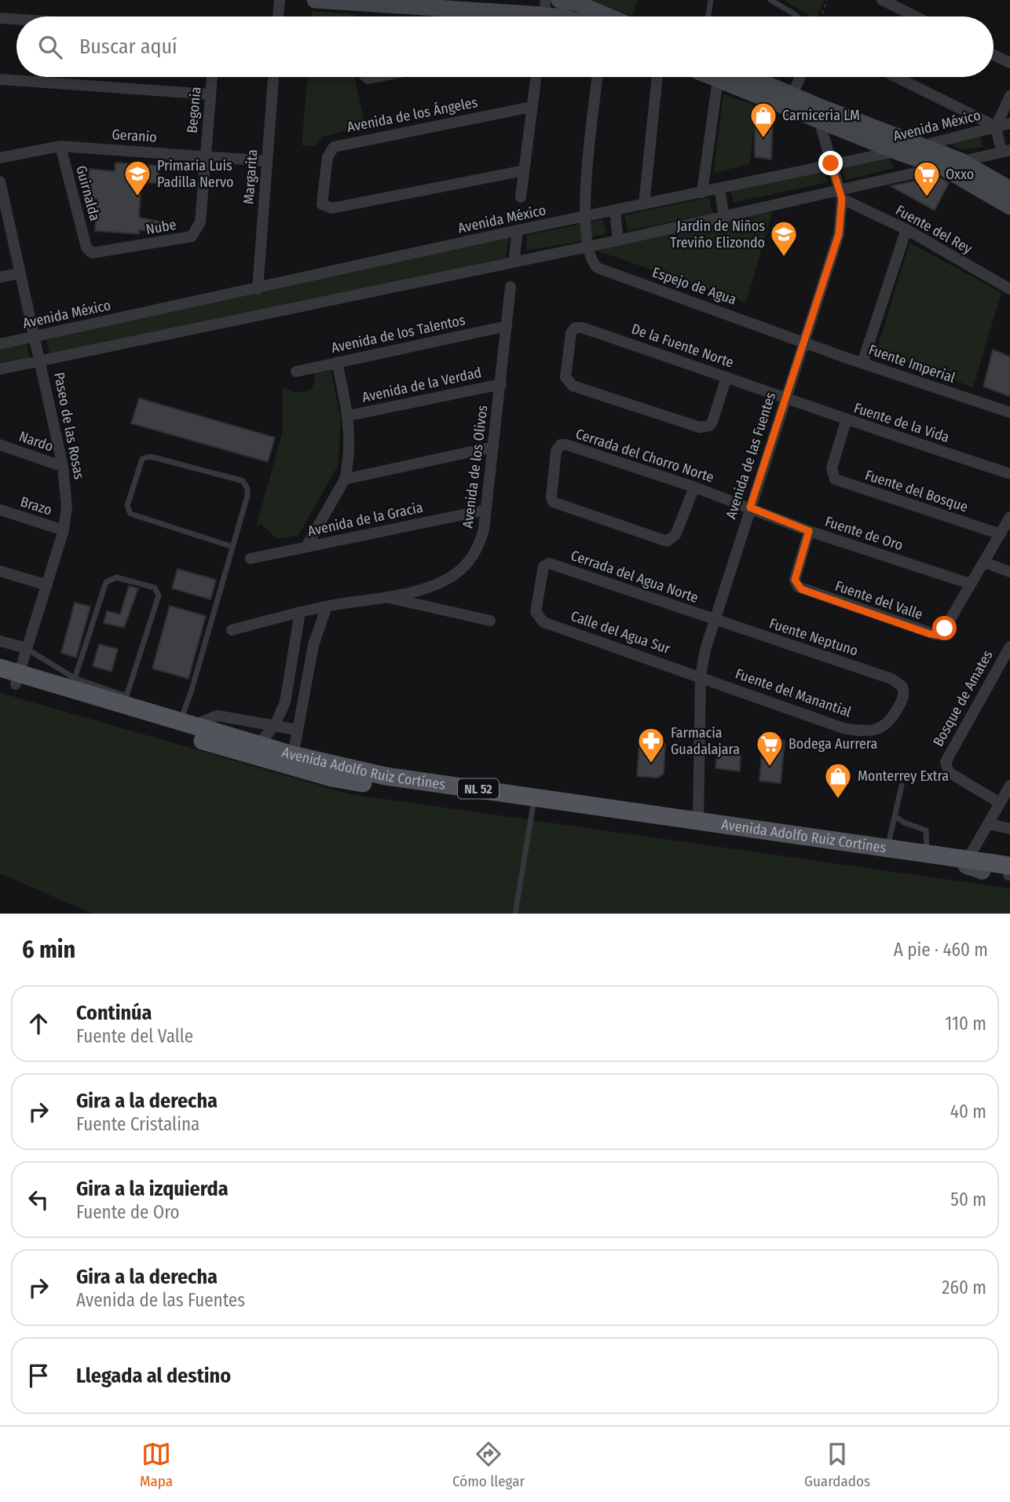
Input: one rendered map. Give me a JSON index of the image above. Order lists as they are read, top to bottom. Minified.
{"streets":{"main road":["Avenida Adolfo Ruiz Cortínes","NL 52"],"street":["Begonia","Avenida de los Ángeles","Avenida México","Geranio","Margarita","Guirnalda","Nube","Fuente del Rey","Espejo de Agua","Avenida de los Talentos","De la Fuente Norte","Fuente Imperial","Avenida de la Verdad","Fuente de la Vida","Paseo de las Rosas","Nardo","Cerrada del Chorro Norte","Avenida de las Fuentes","Avenida de los Olivos","Fuente del Bosque","Brazo","Avenida de la Gracia","Fuente de Oro","Cerrada del Agua Norte","Fuente del Valle","Calle del Agua Sur","Fuente Neptuno","Fuente del Manantial","Bosque de Amates"]},"crossings":[["Begonia","Geranio"],["Begonia","Nube"],["Avenida México","Margarita"],["Avenida México","Paseo de las Rosas"],["Avenida México","Avenida de las Fuentes"],["Geranio","Margarita"],["Geranio","Guirnalda"],["Geranio","Nube"],["Guirnalda","Nube"],["Fuente del Rey","Avenida de las Fuentes"],["Espejo de Agua","Fuente Imperial"],["Espejo de Agua","Avenida de las Fuentes"],["Avenida de los Talentos","Avenida de los Olivos"],["De la Fuente Norte","Fuente de la Vida"],["De la Fuente Norte","Avenida de las Fuentes"],["Fuente Imperial","Avenida de las Fuentes"],["Avenida de la Verdad","Avenida de los Olivos"],["Fuente de la Vida","Avenida de las Fuentes"],["Fuente de la Vida","Fuente del Bosque"],["Paseo de las Rosas","Nardo"],["Paseo de las Rosas","Brazo"],["Paseo de las Rosas","Avenida Adolfo Ruiz Cortínes"],["Cerrada del Chorro Norte","Avenida de las Fuentes"],["Cerrada del Chorro Norte","Fuente de Oro"],["Avenida de las Fuentes","Fuente de Oro"],["Avenida de las Fuentes","Cerrada del Agua Norte"],["Avenida de las Fuentes","Calle del Agua Sur"],["Avenida de las Fuentes","Fuente Neptuno"],["Avenida de las Fuentes","Fuente del Manantial"],["Avenida de las Fuentes","Avenida Adolfo Ruiz Cortínes"],["Avenida de los Olivos","Avenida de la Gracia"],["Fuente de Oro","Fuente del Valle"],["Cerrada del Agua Norte","Calle del Agua Sur"],["Cerrada del Agua Norte","Fuente Neptuno"],["Calle del Agua Sur","Fuente del Manantial"],["Fuente Neptuno","Fuente del Manantial"],["Avenida Adolfo Ruiz Cortínes","NL 52"]],"places":{"shop":["Carniceria LM","Monterrey Extra"],"school or university":["Primaria Luis Padilla Nervo","Jardin de Niños Treviño Elizondo"],"supermarket":["Oxxo","Bodega Aurrera"],"pharmacy":["Farmacia Guadalajara"]},"page":{"search":"Buscar aquí","heading":["6 min","A pie · 460 m"],"list":[["Continúa","Fuente del Valle","110 m"],["Gira a la derecha","Fuente Cristalina","40 m"],["Gira a la izquierda","Fuente de Oro","50 m"],["Gira a la derecha","Avenida de las Fuentes","260 m"],"Llegada al destino"],"nav":["Mapa","Cómo llegar","Guardados"]}}
